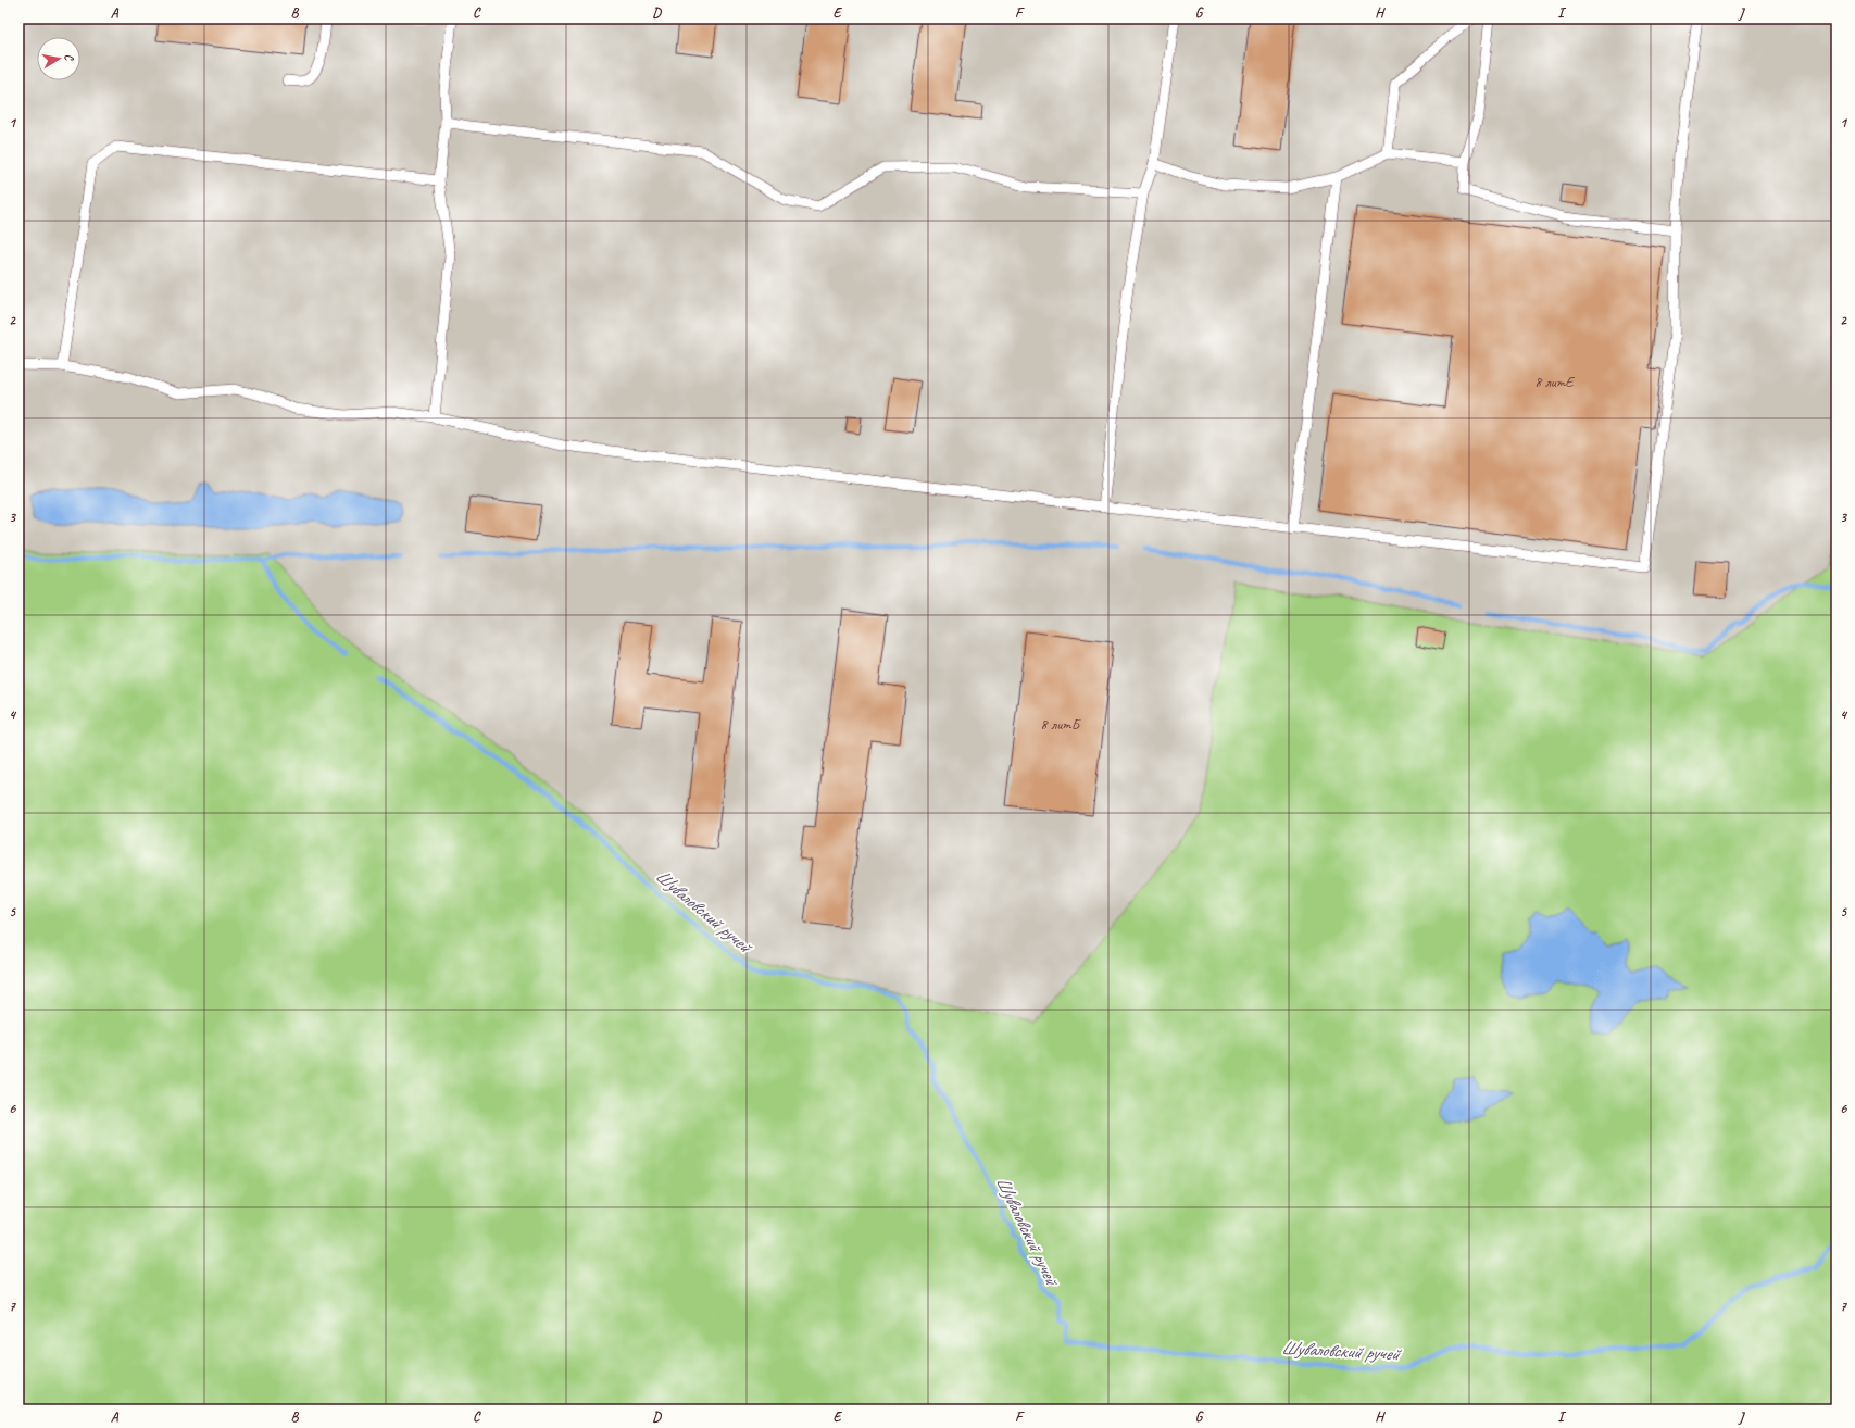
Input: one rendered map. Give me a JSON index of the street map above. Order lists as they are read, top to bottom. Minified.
{"water":["Шуваловский ручей"],"house_numbers":["8 литЕ","8 литБ"],"north":"right","grid":{"columns":["A","B","C","D","E","F","G","H","I","J"],"rows":["1","2","3","4","5","6","7"]}}
